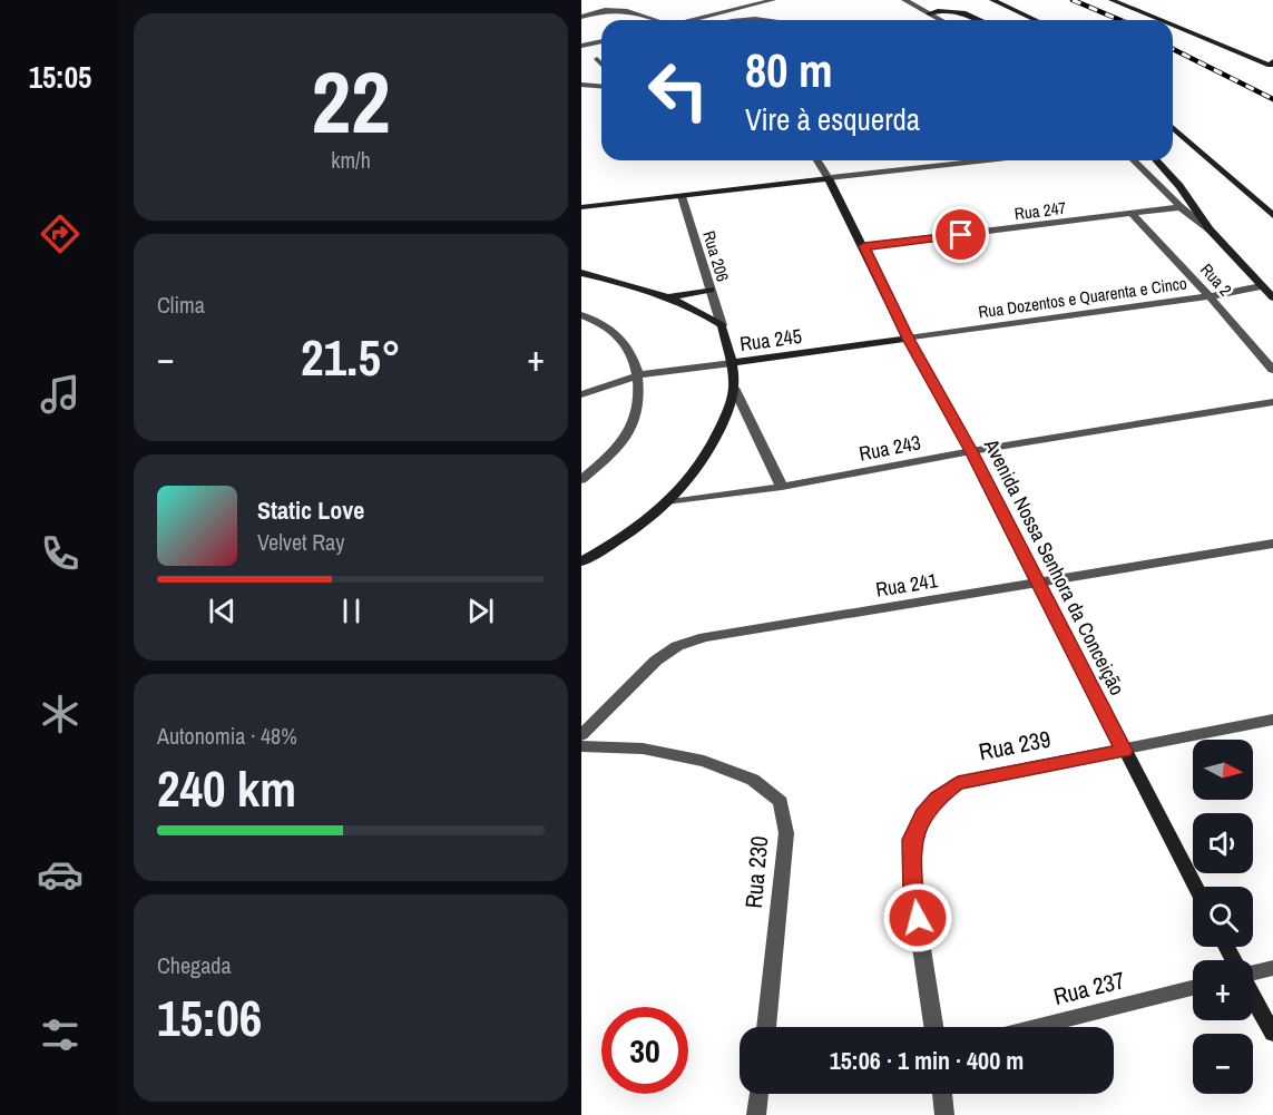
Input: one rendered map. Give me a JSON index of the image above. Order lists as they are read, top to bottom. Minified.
{"streets":{"street":["Rua 247","Rua 206","Rua 2","Rua Dozentos e Quarenta e Cinco","Rua 245","Rua 243","Avenida Nossa Senhora da Conceição","Rua 241","Rua 239","Rua 230","Rua 237"]},"crossings":[["Rua 247","Rua 2"],["Rua 247","Avenida Nossa Senhora da Conceição"],["Rua 2","Rua Dozentos e Quarenta e Cinco"],["Rua Dozentos e Quarenta e Cinco","Rua 245"],["Rua Dozentos e Quarenta e Cinco","Avenida Nossa Senhora da Conceição"],["Rua 245","Avenida Nossa Senhora da Conceição"],["Rua 243","Avenida Nossa Senhora da Conceição"],["Avenida Nossa Senhora da Conceição","Rua 241"],["Avenida Nossa Senhora da Conceição","Rua 239"]],"north":"right","page":{"tabs":"15:05","tile":[["22","km/h"],"Clima",["Autonomia · 48%","240 km"],["Chegada","15:06"]],"turn":["80 m","Vire à esquerda"],"heat":["−","21.5°","+"],"song":["Static Love","Velvet Ray"],"map_buttons":["+","−"],"limit":"30","trip":"15:06 · 1 min · 400 m"}}
